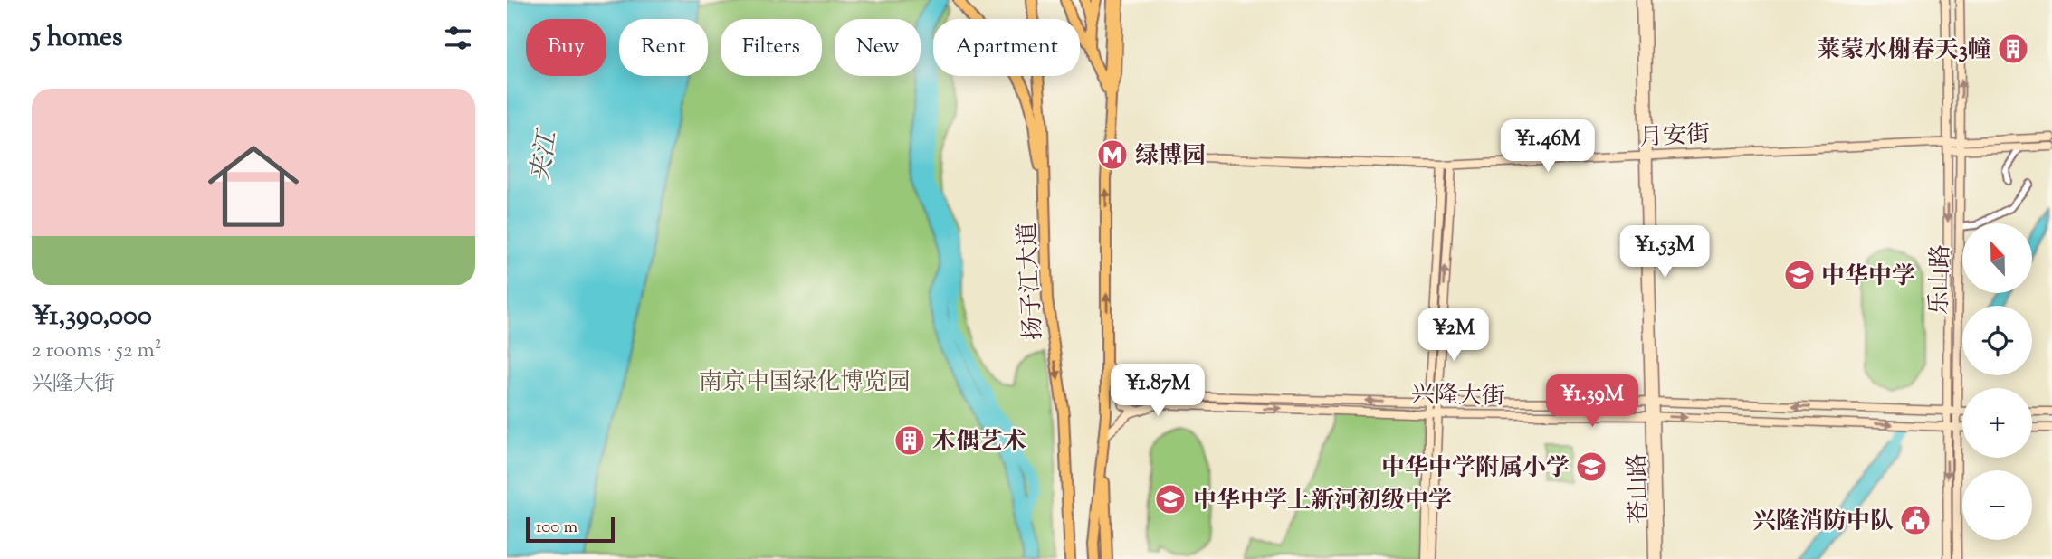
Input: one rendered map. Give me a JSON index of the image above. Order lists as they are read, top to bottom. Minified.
{"streets":{"highway":["扬子江大道"],"street":["月安街","乐山路","兴隆大街","苍山路"]},"crossings":[["月安街","乐山路"],["月安街","苍山路"],["乐山路","兴隆大街"],["兴隆大街","苍山路"]],"water":["夹江"],"parks":["南京中国绿化博览园"],"places":{"building":["莱蒙水榭春天3幢","木偶艺术"],"metro station":["绿博园"],"school or university":["中华中学","中华中学附属小学","中华中学上新河初级中学"],"public building":["兴隆消防中队"]},"scale_bar":"100 m","north":"top","page":{"heading":"5 homes","chip":["Buy","Rent","Filters","New","Apartment"],"list":[{"name":"¥1,390,000","note":"2 rooms · 52 m² · 兴隆大街"}],"price":["¥1.46M","¥1.53M","¥2M","¥1.87M","¥1.39M"],"map_buttons":["+","−"],"scale":"100 m"}}
